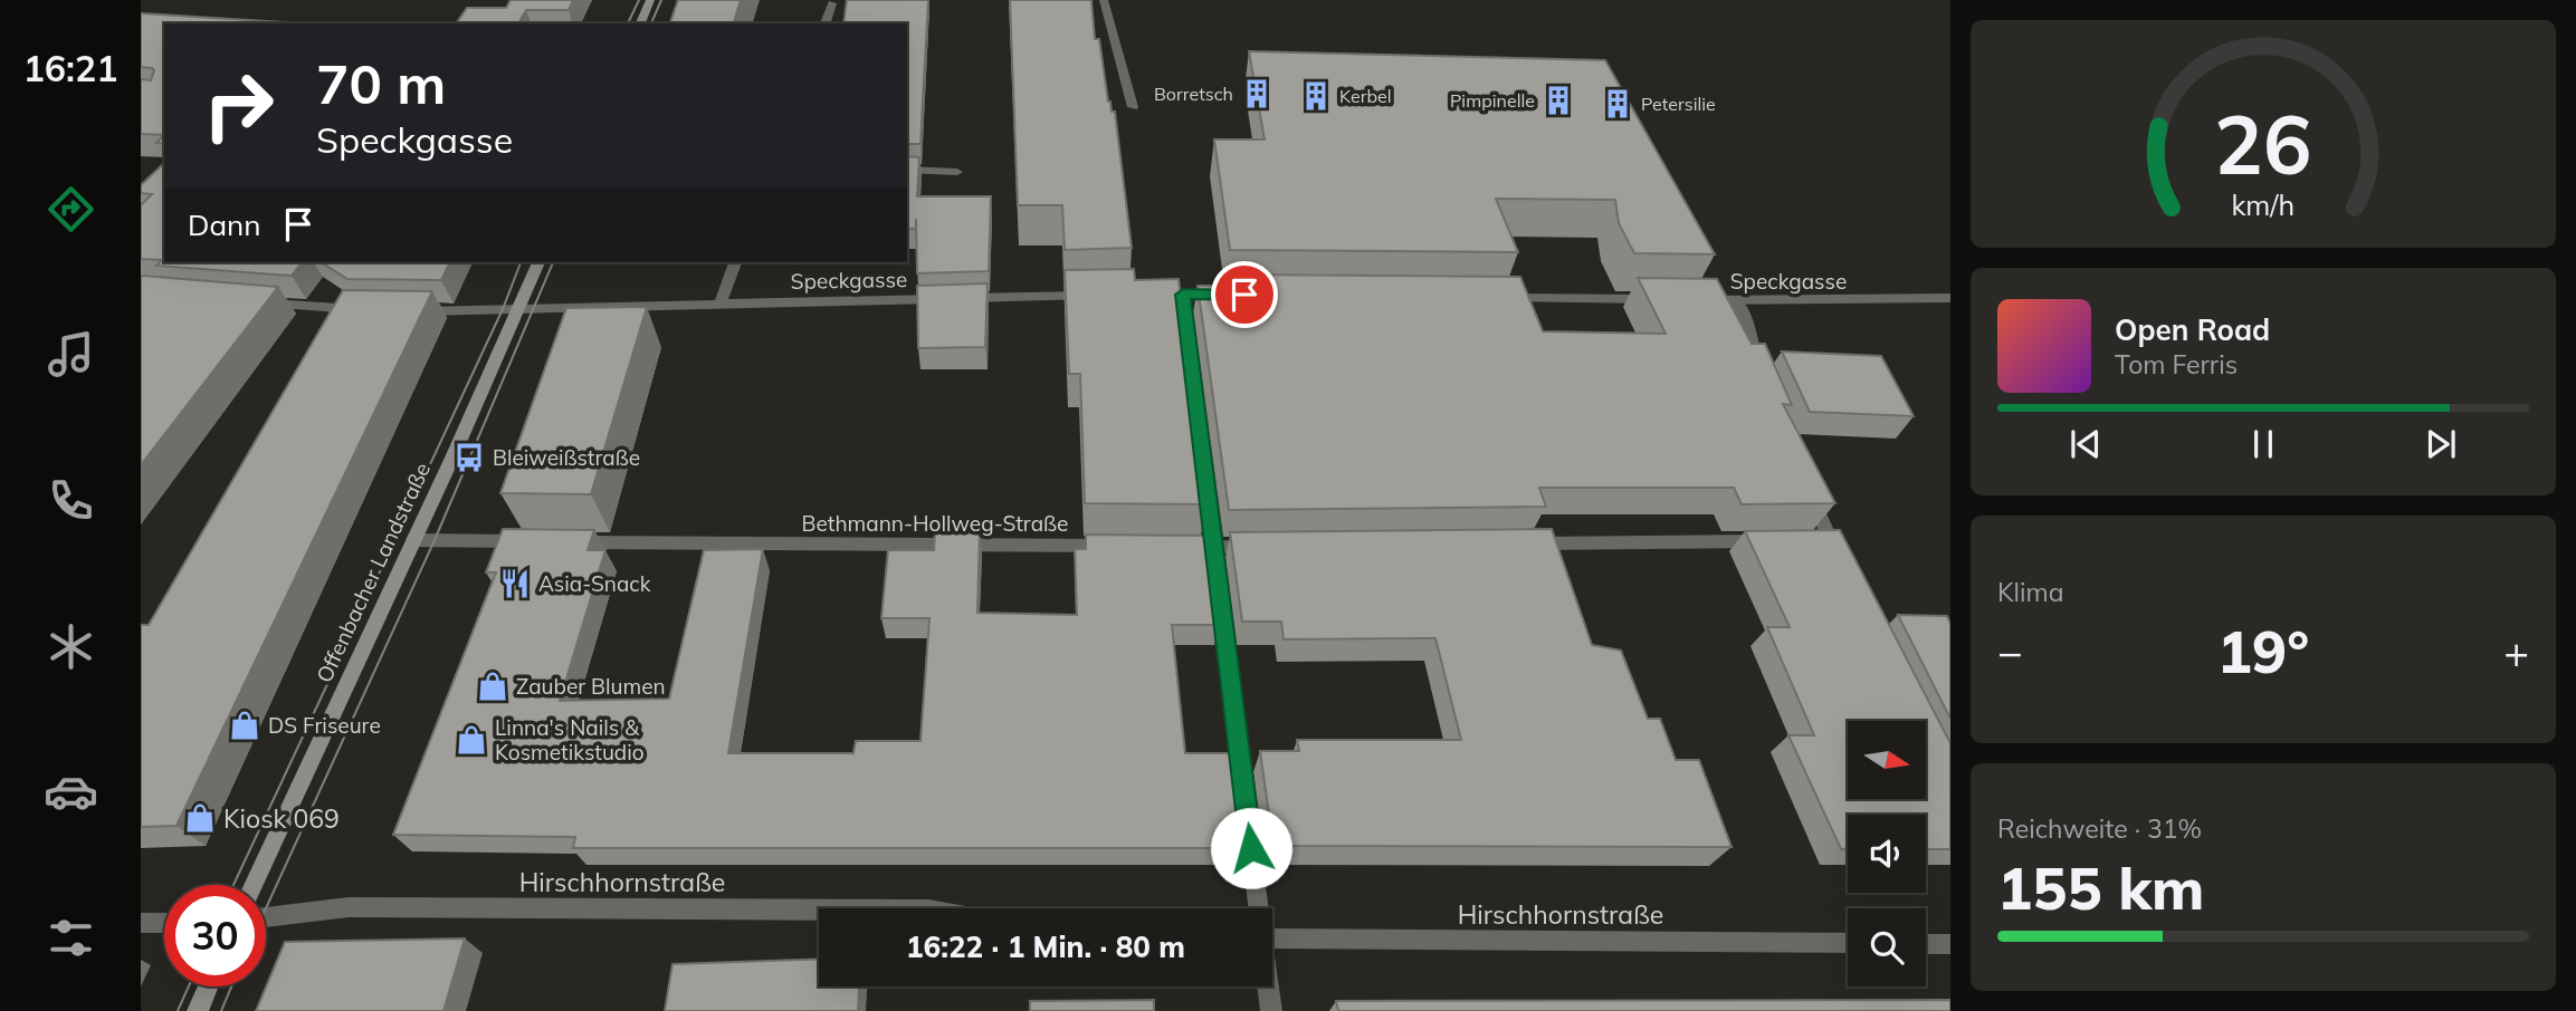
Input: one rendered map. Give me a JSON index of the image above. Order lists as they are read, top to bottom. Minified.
{"streets":{"main road":["Offenbacher Landstraße"],"street":["Speckgasse","Bethmann-Hollweg-Straße","Hirschhornstraße"]},"crossings":[["Speckgasse","Offenbacher Landstraße"]],"places":{"building":["Borretsch","Kerbel","Pimpinelle","Petersilie"],"bus stop":["Bleiweißstraße"],"restaurant":["Asia-Snack"],"shop":["Zauber Blumen","DS Friseure","Linna's Nails & Kosmetikstudio","Kiosk 069"]},"north":"right","page":{"tabs":"16:21","turn":["70 m","Speckgasse"],"then":"Dann","song":["Open Road","Tom Ferris"],"tile":["Klima",["Reichweite · 31%","155 km"]],"heat":["−","19°","+"],"limit":"30","trip":"16:22 · 1 Min. · 80 m","gauge":["26","km/h"]}}
